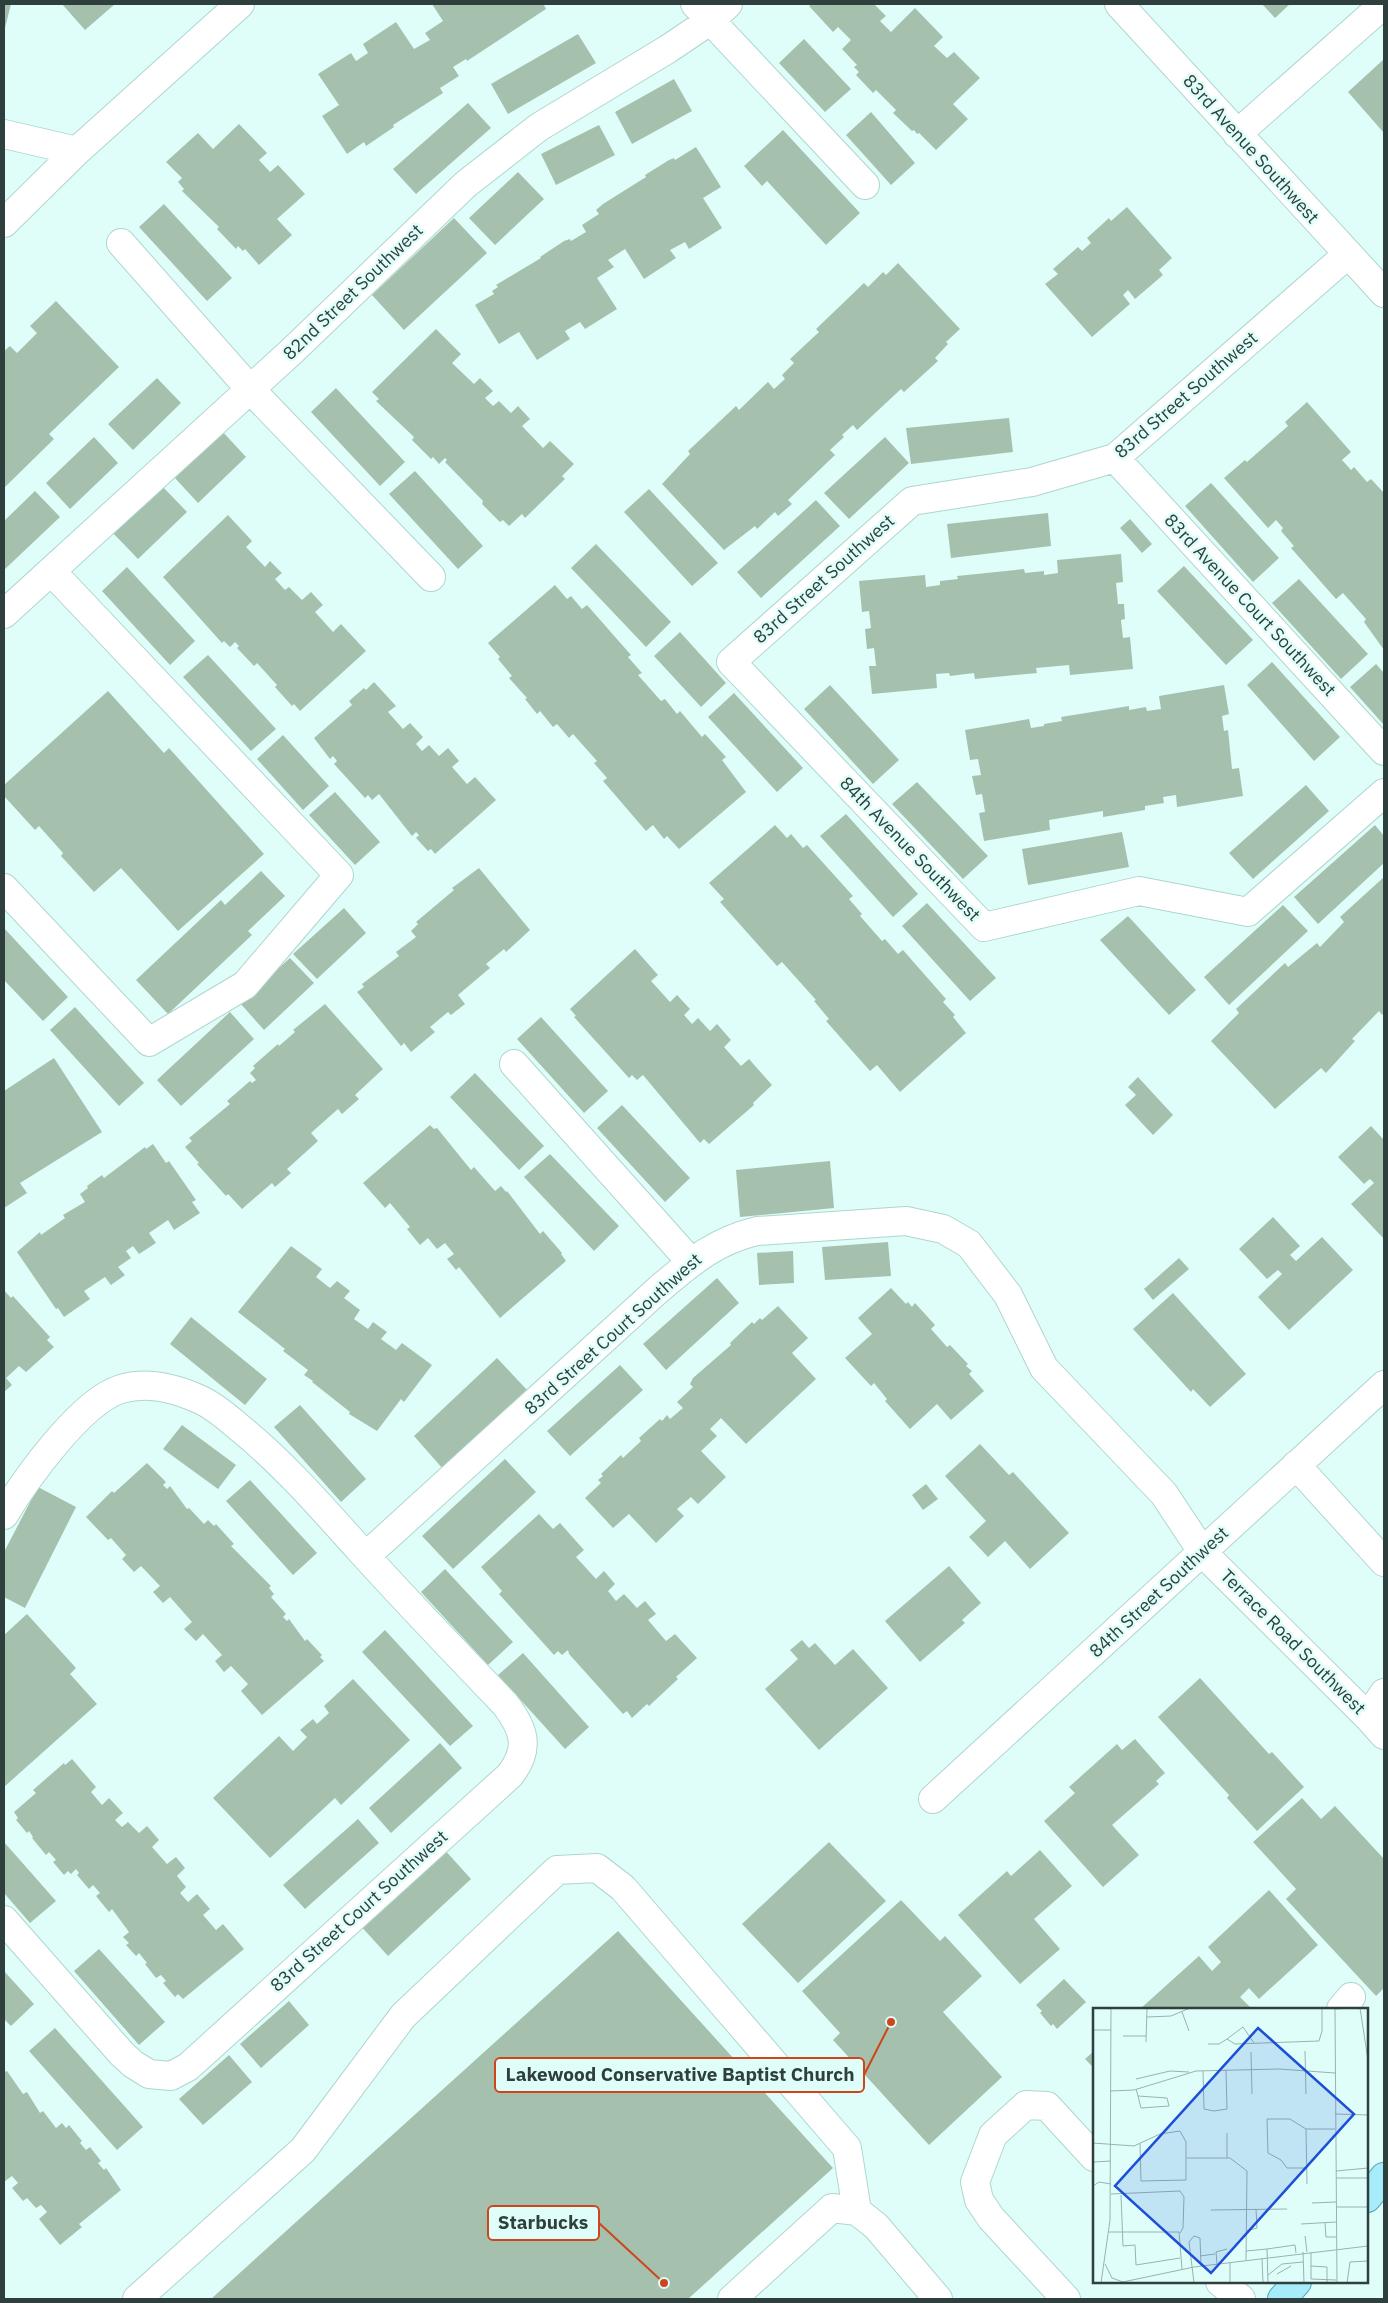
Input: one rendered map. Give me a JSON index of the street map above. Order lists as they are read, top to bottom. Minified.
{"streets":{"street":["83rd Avenue Southwest","82nd Street Southwest","83rd Street Southwest","83rd Avenue Court Southwest","84th Avenue Southwest","83rd Street Court Southwest","84th Street Southwest","Terrace Road Southwest"]},"crossings":[["83rd Avenue Southwest","83rd Street Southwest"],["83rd Street Southwest","83rd Avenue Court Southwest"],["83rd Street Southwest","84th Avenue Southwest"],["83rd Street Court Southwest","Terrace Road Southwest"],["84th Street Southwest","Terrace Road Southwest"]],"places":["Lakewood Conservative Baptist Church","Starbucks"]}
